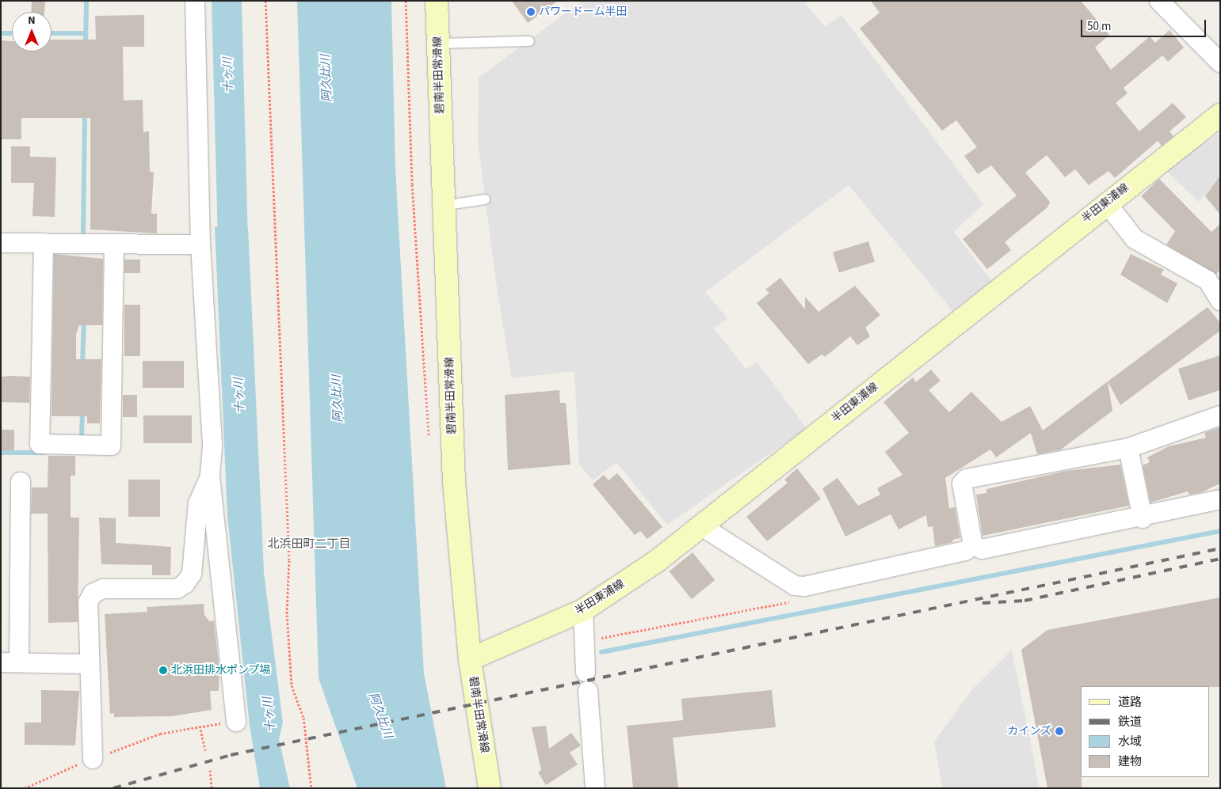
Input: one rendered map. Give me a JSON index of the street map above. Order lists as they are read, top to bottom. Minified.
{"streets":{"main road":["碧南半田常滑線","半田東浦線"]},"crossings":[["碧南半田常滑線","半田東浦線"]],"districts":["北浜田町二丁目"],"water":["十ヶ川","阿久比川"],"places":["パワードーム半田","北浜田排水ポンプ場","カインズ"],"legend":["道路","鉄道","水域","建物"],"scale_bar":"50 m","north":"top"}
